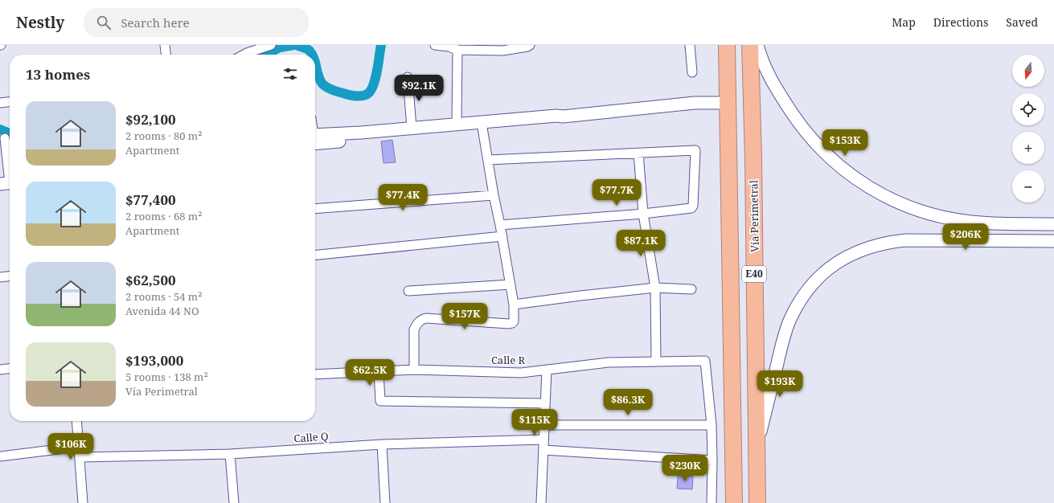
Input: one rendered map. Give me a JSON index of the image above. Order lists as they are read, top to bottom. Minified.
{"streets":{"highway":["Vía Perimetral","E40"],"street":["Calle R","Calle Q"]},"north":"bottom","page":{"header":"Nestly","search":"Search here","nav":["Map","Directions","Saved"],"map_buttons":["+","−"],"heading":"13 homes","price":["$92.1K","$153K","$77.7K","$77.4K","$206K","$87.1K","$157K","$62.5K","$193K","$86.3K","$115K","$106K","$230K"],"list":[{"name":"$92,100","note":"2 rooms · 80 m² · Apartment"},{"name":"$77,400","note":"2 rooms · 68 m² · Apartment"},{"name":"$62,500","note":"2 rooms · 54 m² · Avenida 44 NO"},{"name":"$193,000","note":"5 rooms · 138 m² · Vía Perimetral"}]}}
